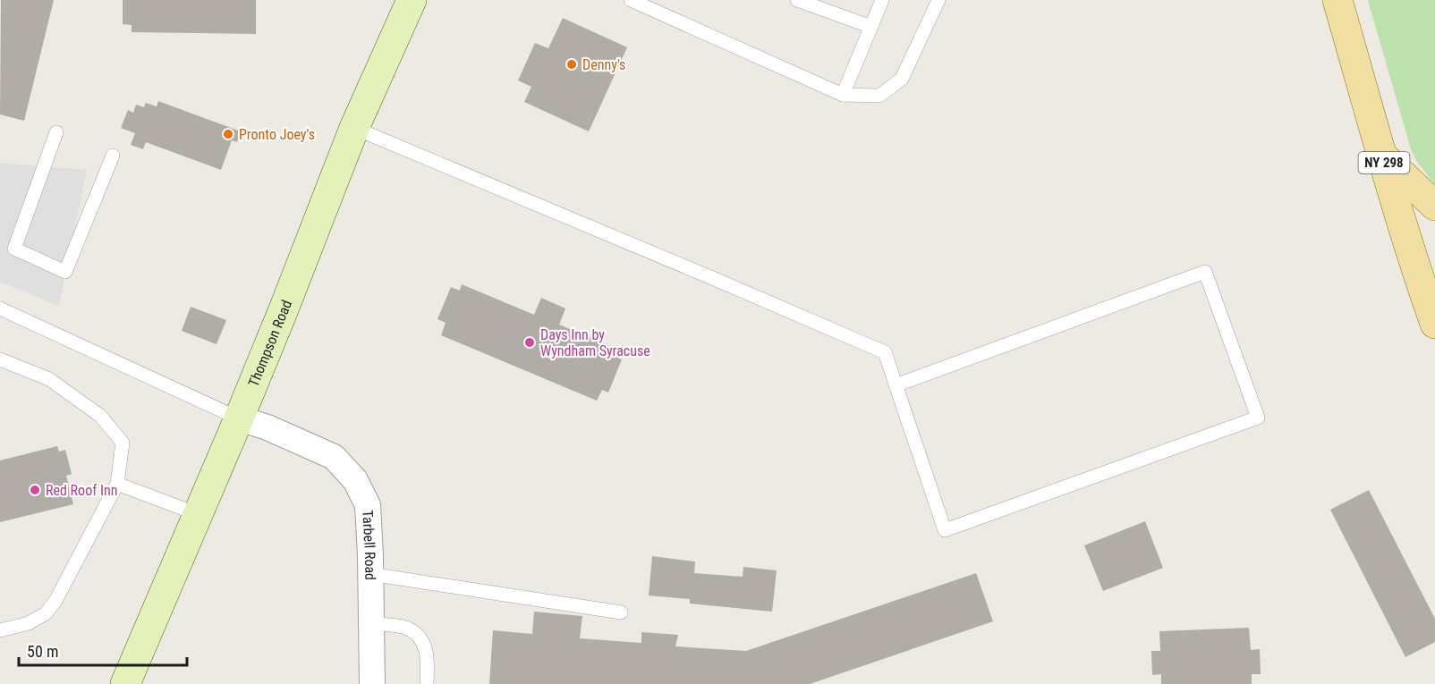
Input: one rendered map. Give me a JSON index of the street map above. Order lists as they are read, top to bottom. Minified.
{"streets":{"main road":["NY 298"],"street":["Thompson Road","Tarbell Road"]},"crossings":[["Thompson Road","Tarbell Road"]],"places":["Denny's","Pronto Joey's","Days Inn by Wyndham Syracuse","Red Roof Inn"],"scale_bar":"50 m"}
